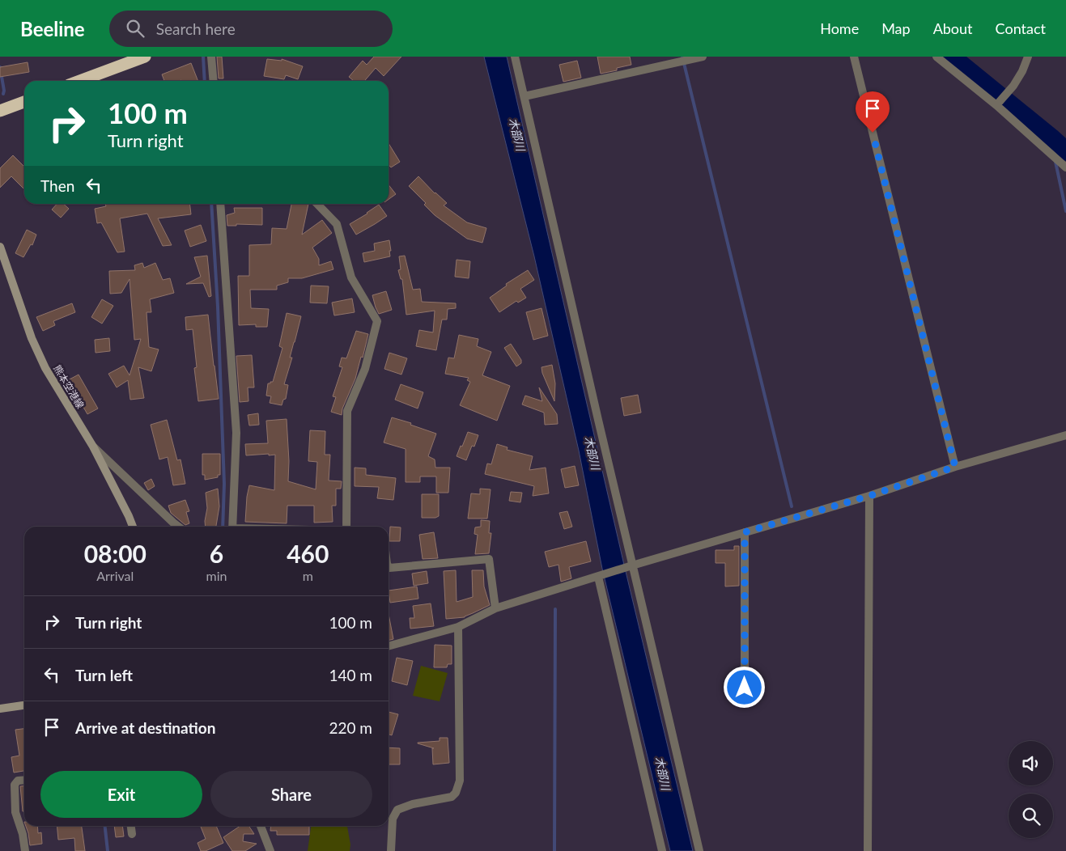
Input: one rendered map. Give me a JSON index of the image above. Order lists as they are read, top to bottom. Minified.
{"streets":{"main road":["熊本空港線"]},"water":["木部川"],"page":{"header":"Beeline","search":"Search here","nav":["Home","Map","About","Contact"],"turn":["100 m","Turn right"],"then":"Then","eta":["08:00","Arrival","6","min","460","m"],"list":[{"name":"Turn right","value":"100 m"},{"name":"Turn left","value":"140 m"},{"name":"Arrive at destination","value":"220 m"}],"buttons":["Exit","Share"]}}
